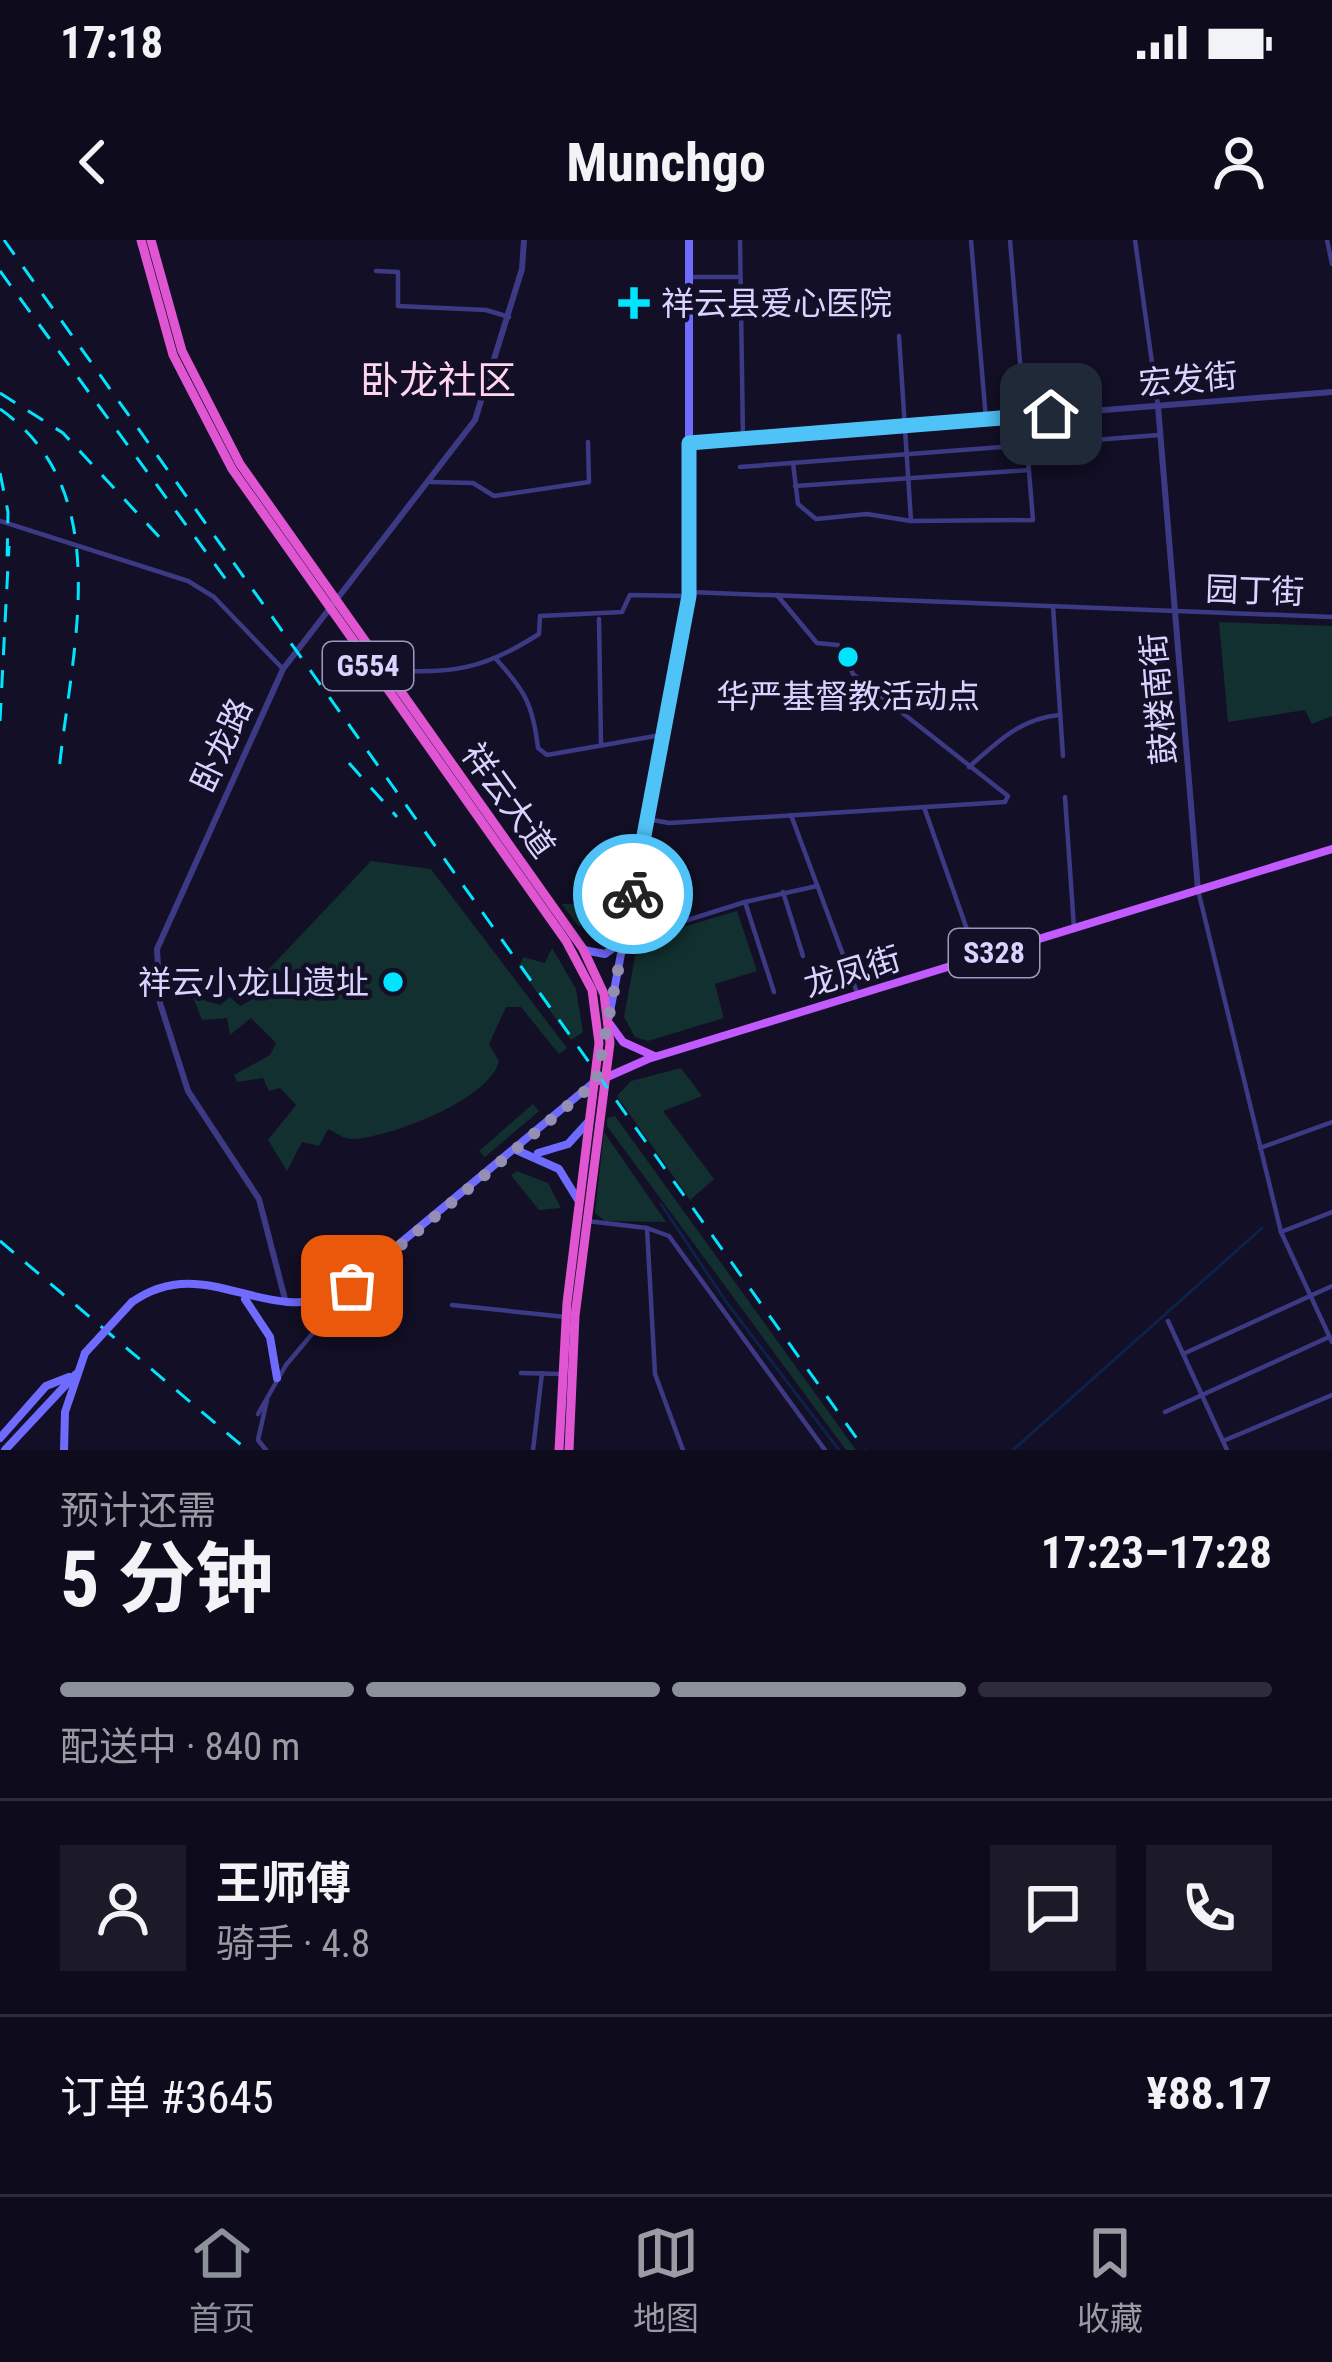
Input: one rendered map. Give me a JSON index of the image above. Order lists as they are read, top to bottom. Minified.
{"streets":{"highway":["G554","祥云大道"],"main road":["S328","龙凤街"],"street":["宏发街","园丁街","鼓楼南街","卧龙路"]},"crossings":[["宏发街","鼓楼南街"],["园丁街","鼓楼南街"],["鼓楼南街","龙凤街"],["卧龙路","祥云大道"],["祥云大道","龙凤街"]],"districts":["卧龙社区"],"places":{"health":["祥云县爱心医院"],"other":["华严基督教活动点","祥云小龙山遗址"]},"page":{"status":"17:18","header":"Munchgo","heading":["5 分钟","预计还需","17:23–17:28"],"panel":["王师傅","骑手 · 4.8","订单 #3645","¥88.17"],"bar":"配送中 · 840 m","tabs":["首页","地图","收藏"]}}
